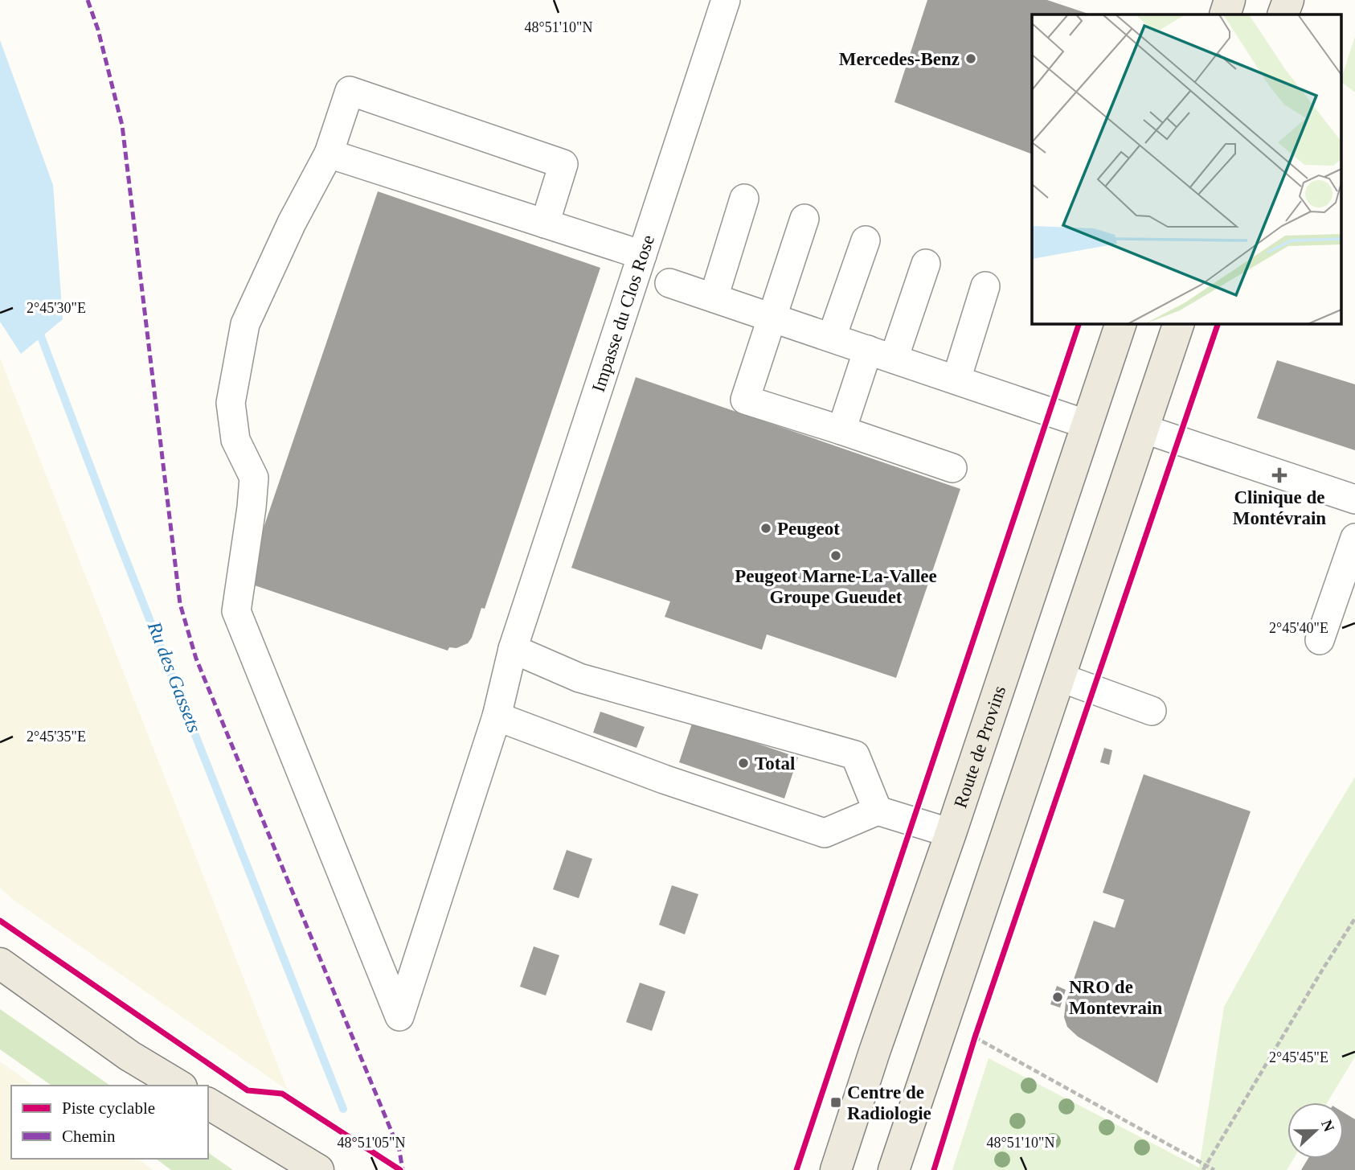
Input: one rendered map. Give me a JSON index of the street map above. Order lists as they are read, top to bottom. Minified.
{"streets":{"main road":["Route de Provins"],"street":["Impasse du Clos Rose"]},"water":["Ru des Gassets"],"places":{"other":["Mercedes-Benz","Peugeot","Peugeot Marne-La-Vallee Groupe Gueudet","Total","NRO de Montevrain"],"health":["Clinique de Montévrain"],"transit":["Centre de Radiologie"]},"legend":["Piste cyclable","Chemin"],"north":"right","coordinates":["48°51'10\"N","2°45'30\"E","2°45'40\"E","2°45'35\"E","2°45'45\"E","48°51'05\"N"]}
